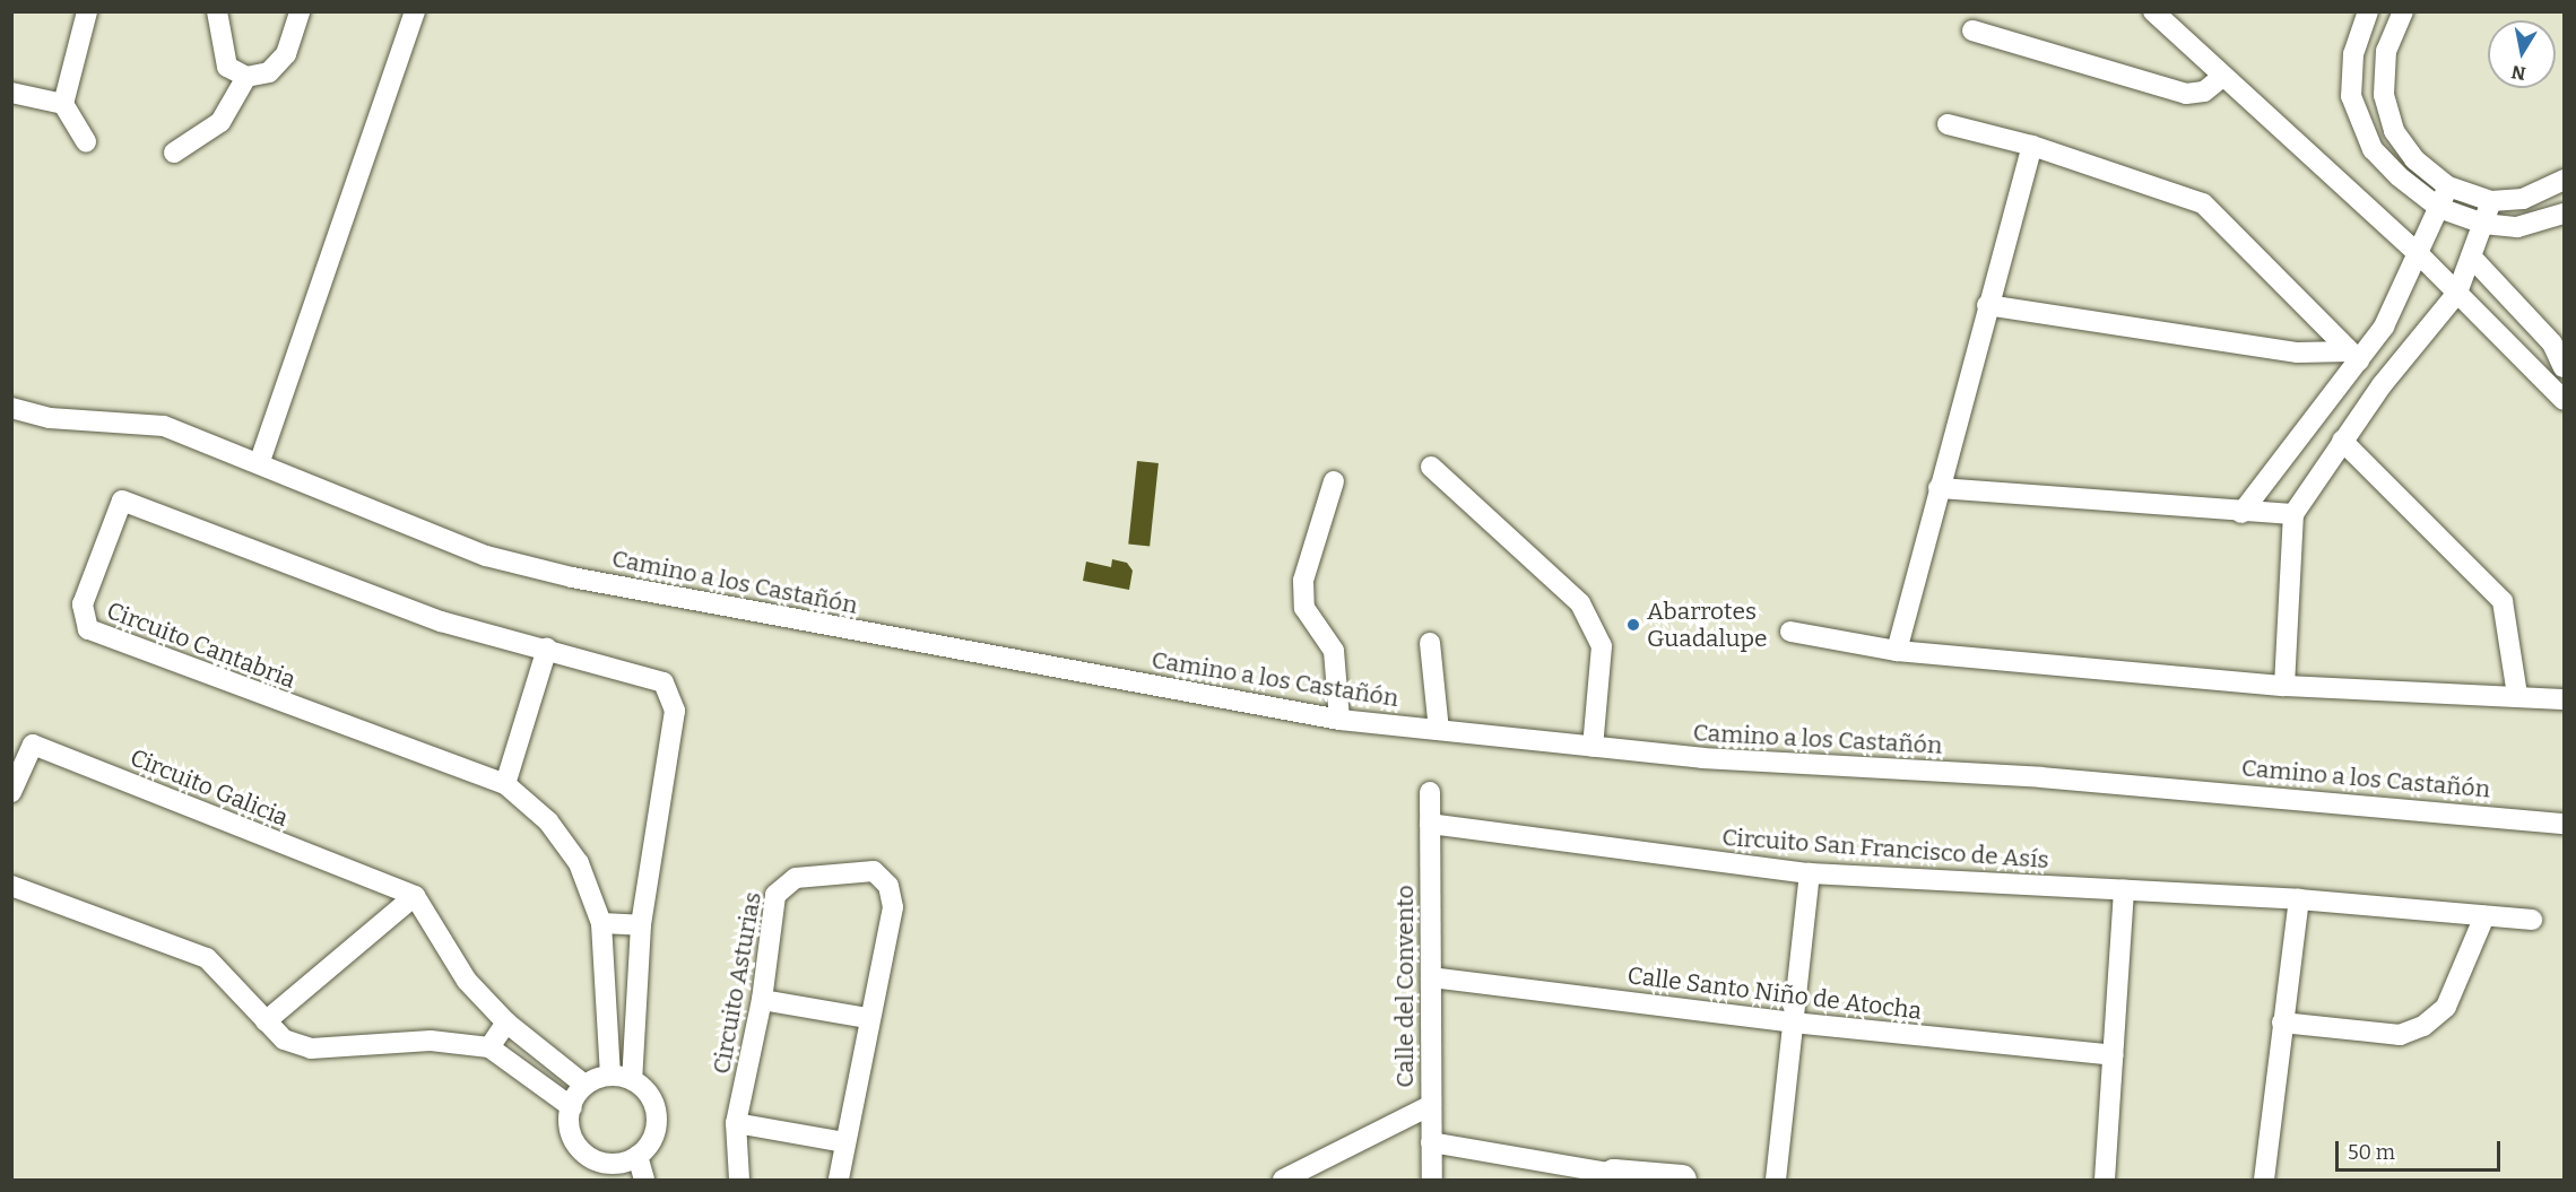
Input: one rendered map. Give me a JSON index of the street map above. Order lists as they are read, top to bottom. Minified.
{"streets":{"street":["Camino a los Castañón","Circuito Cantabria","Circuito Galicia","Circuito San Francisco de Asís","Circuito Asturias","Calle del Convento","Calle Santo Niño de Atocha"]},"crossings":[["Circuito San Francisco de Asís","Calle del Convento"],["Calle del Convento","Calle Santo Niño de Atocha"]],"places":["Abarrotes Guadalupe"],"scale_bar":"50 m","north":"bottom"}
